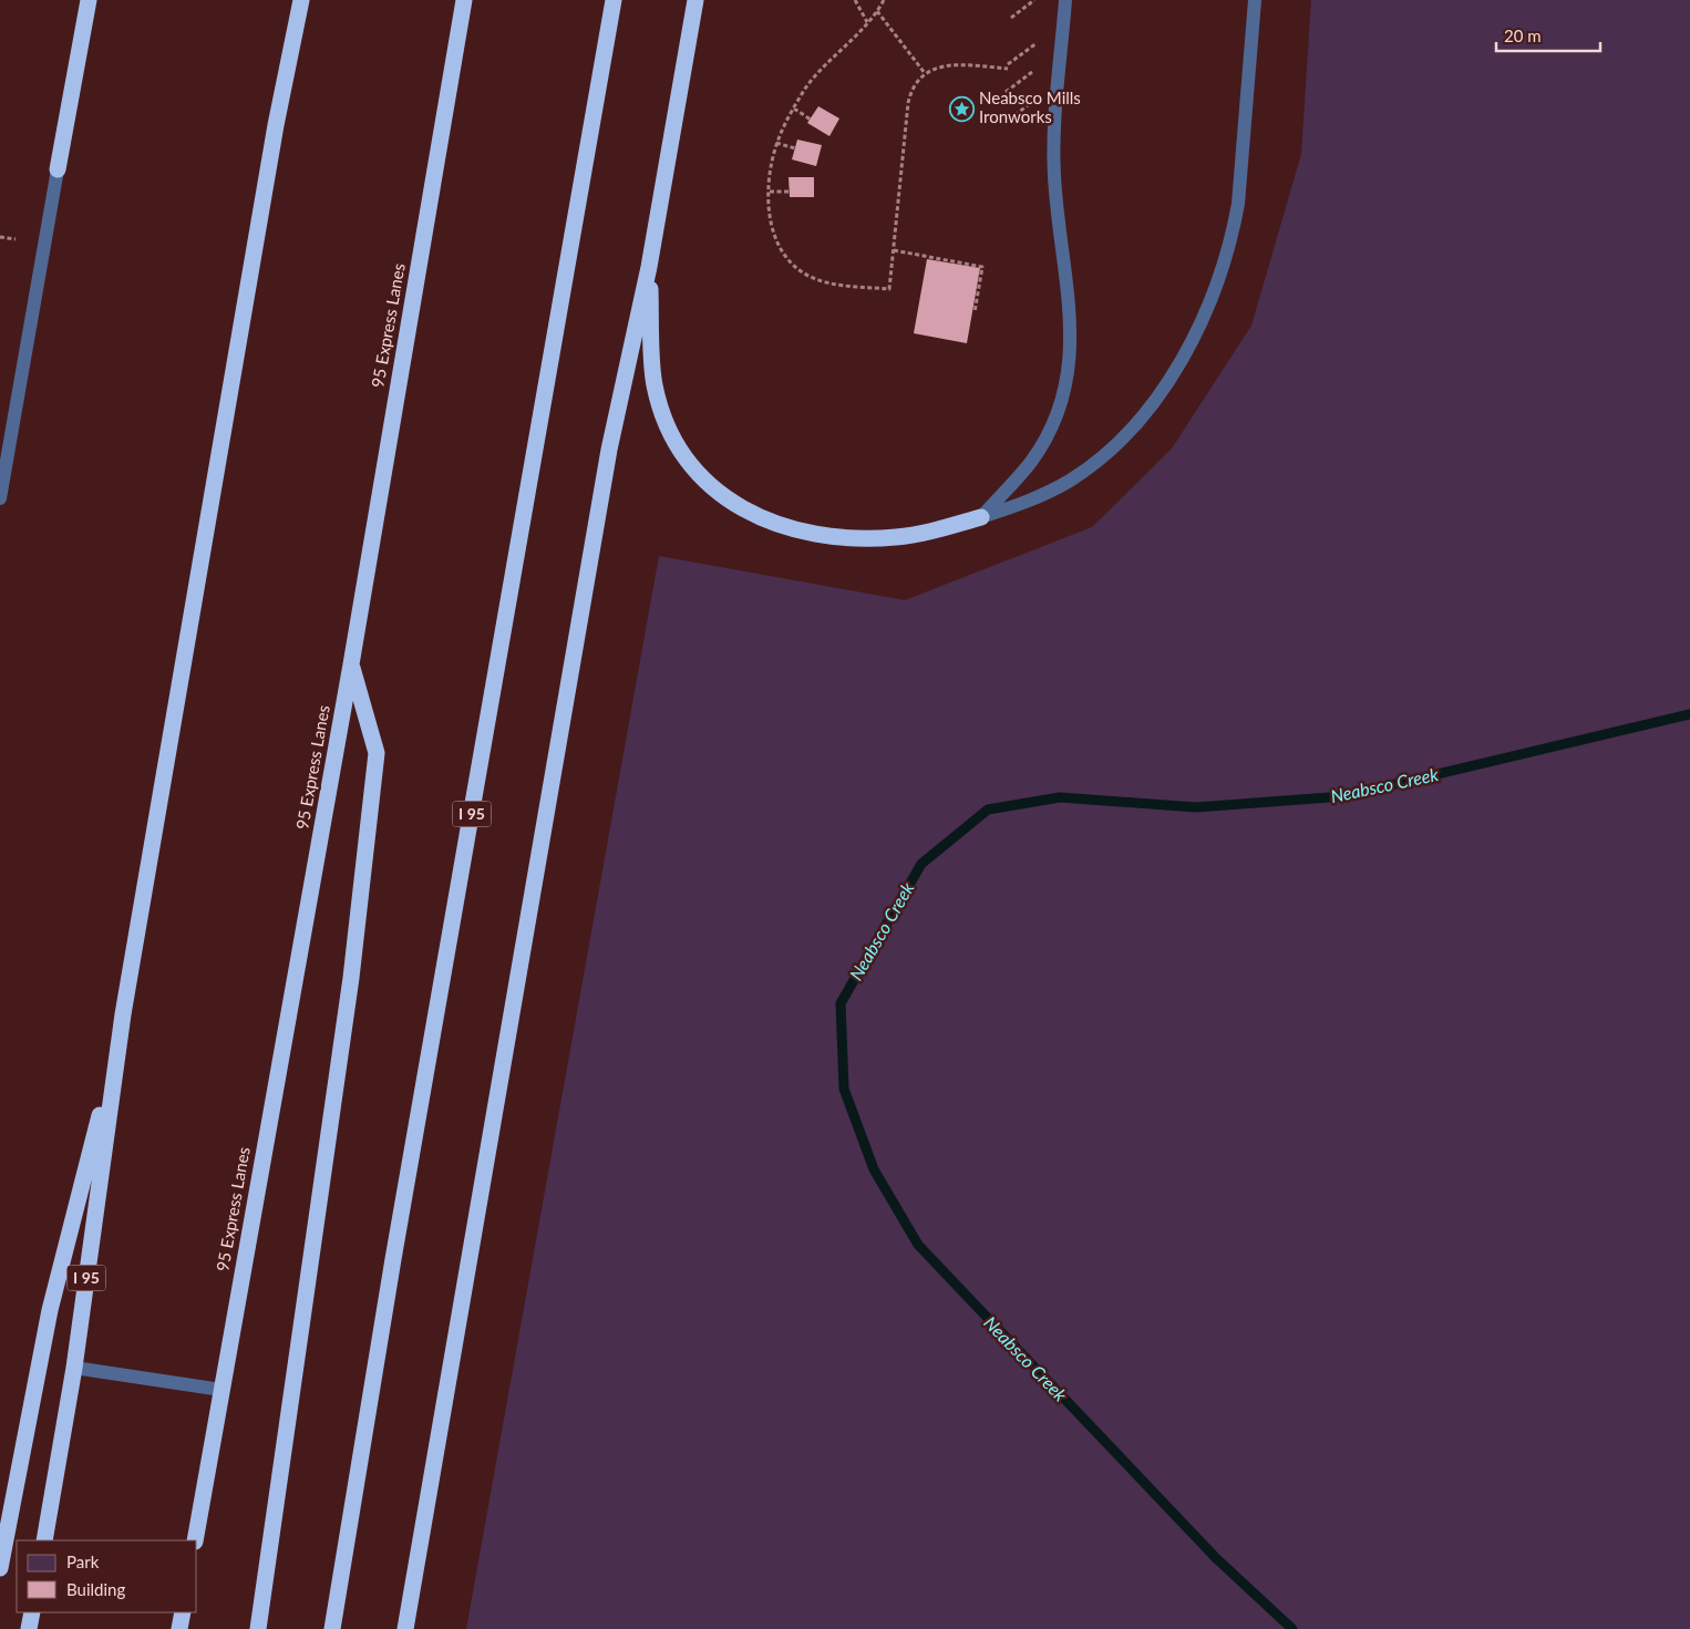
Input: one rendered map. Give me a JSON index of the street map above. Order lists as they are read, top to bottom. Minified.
{"streets":{"highway":["95 Express Lanes","I 95"]},"water":["Neabsco Creek"],"places":{"place":["Neabsco Mills Ironworks"]},"legend":["Park","Building"],"scale_bar":"20 m"}
